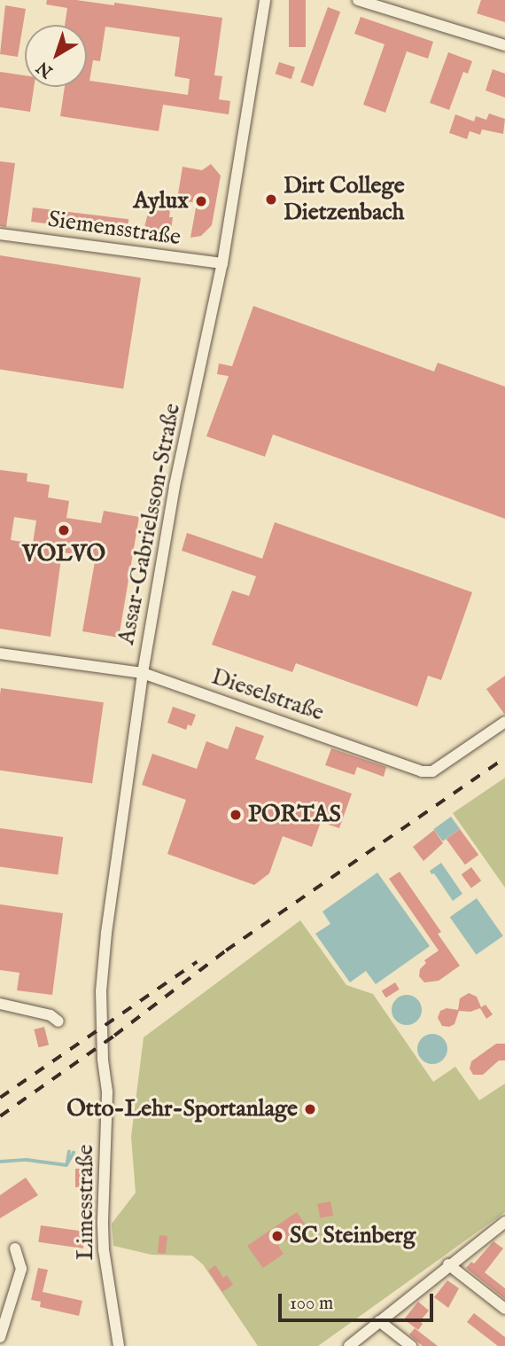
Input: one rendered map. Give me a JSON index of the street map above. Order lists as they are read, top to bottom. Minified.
{"streets":{"street":["Siemensstraße","Assar-Gabrielsson-Straße","Dieselstraße","Limesstraße"]},"crossings":[["Siemensstraße","Assar-Gabrielsson-Straße"],["Assar-Gabrielsson-Straße","Dieselstraße"],["Assar-Gabrielsson-Straße","Limesstraße"]],"places":["Dirt College Dietzenbach","Aylux","VOLVO","PORTAS","Otto-Lehr-Sportanlage","SC Steinberg"],"scale_bar":"100 m","north":"bottom left"}
